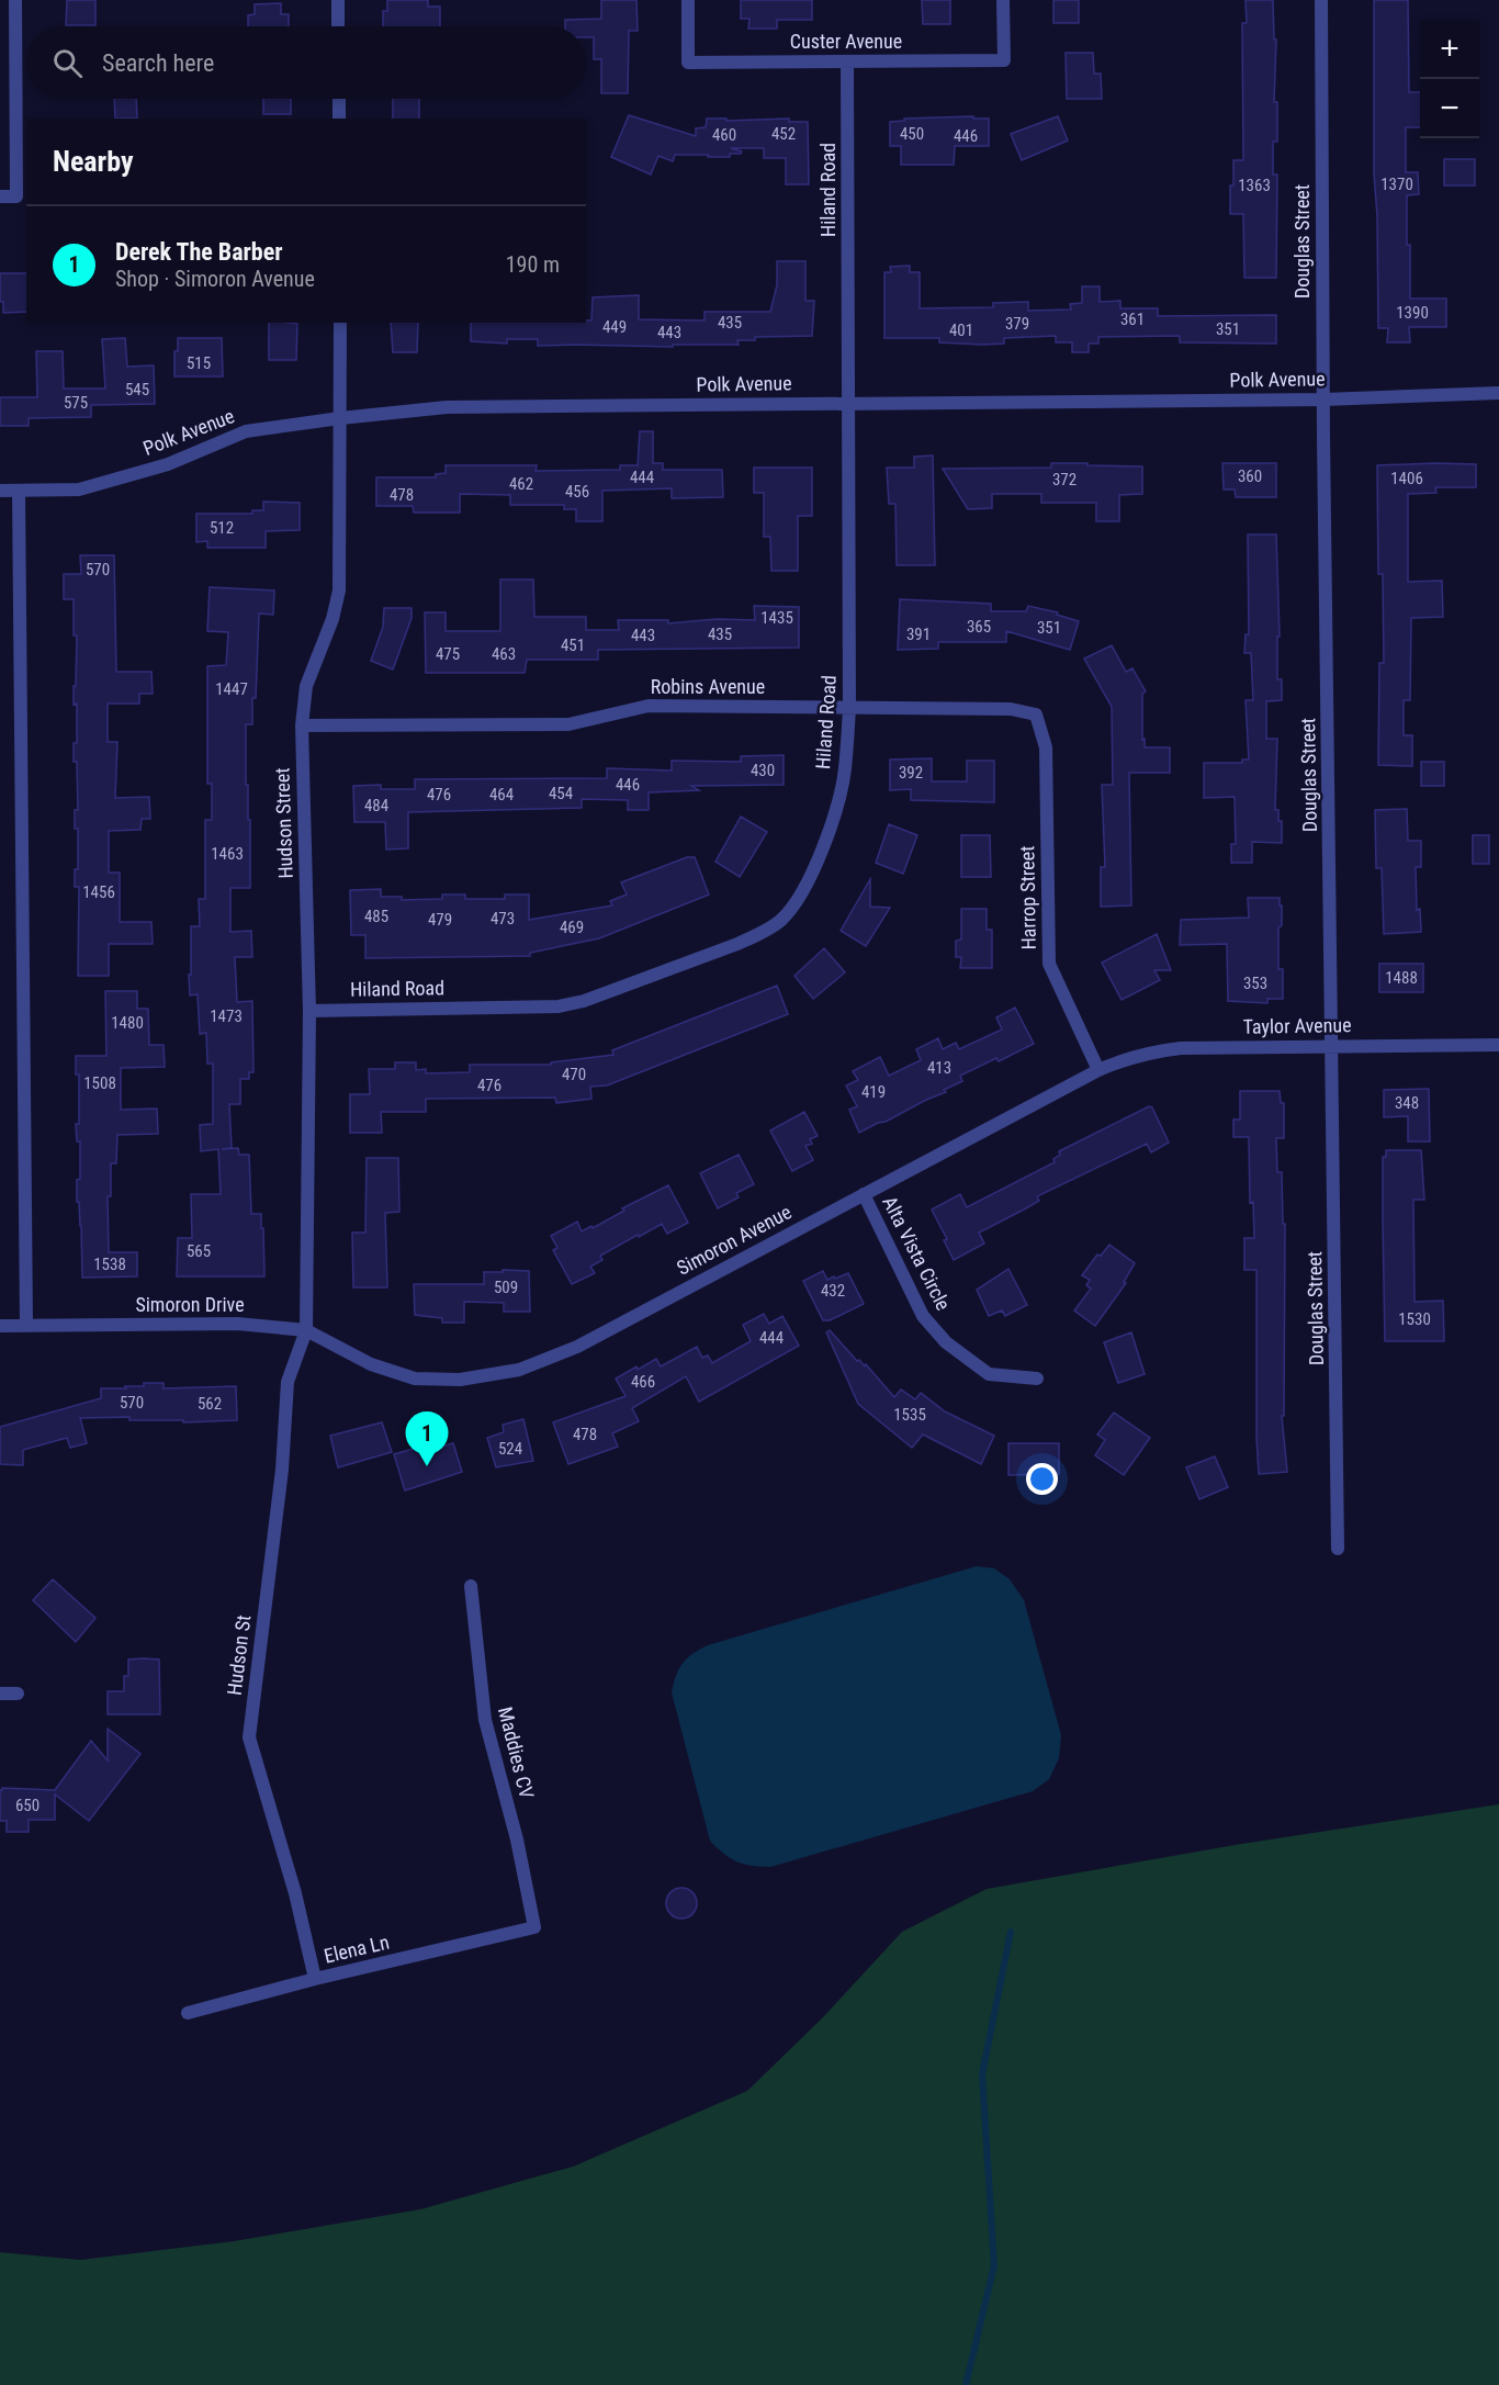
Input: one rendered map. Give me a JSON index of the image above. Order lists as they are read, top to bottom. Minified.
{"streets":{"street":["Custer Avenue","Hiland Road","Douglas Street","Polk Avenue","Robins Avenue","Hudson Street","Harrop Street","Taylor Avenue","Simoron Avenue","Alta Vista Circle","Simoron Drive","Hudson St","Maddies CV","Elena Ln"]},"crossings":[["Custer Avenue","Hiland Road"],["Hiland Road","Polk Avenue"],["Hiland Road","Robins Avenue"],["Hiland Road","Hudson Street"],["Douglas Street","Polk Avenue"],["Douglas Street","Taylor Avenue"],["Polk Avenue","Hudson Street"],["Robins Avenue","Hudson Street"],["Robins Avenue","Harrop Street"],["Hudson Street","Simoron Drive"],["Hudson Street","Hudson St"],["Harrop Street","Taylor Avenue"],["Harrop Street","Simoron Avenue"],["Taylor Avenue","Simoron Avenue"],["Simoron Avenue","Alta Vista Circle"],["Simoron Avenue","Simoron Drive"],["Simoron Drive","Hudson St"],["Hudson St","Elena Ln"],["Maddies CV","Elena Ln"]],"house_numbers":["452","450","460","446","1370","1363","1390","361","435","379","449","351","401","443","515","545","575","360","444","1406","372","462","456","478","512","570","1435","365","351","435","391","443","451","475","463","1447","430","392","446","454","476","464","484","1463","1456","485","473","479","469","1488","353","1473","1480","413","470","1508","476","419","348","565","1538","509","432","1530","444","466","570","562","1535","478","524","650"],"page":{"map_buttons":["+","−"],"search":"Search here","heading":"Nearby","list":[{"mark":"1","name":"Derek The Barber","note":"Shop · Simoron Avenue","value":"190 m"}],"pins":"1"}}
